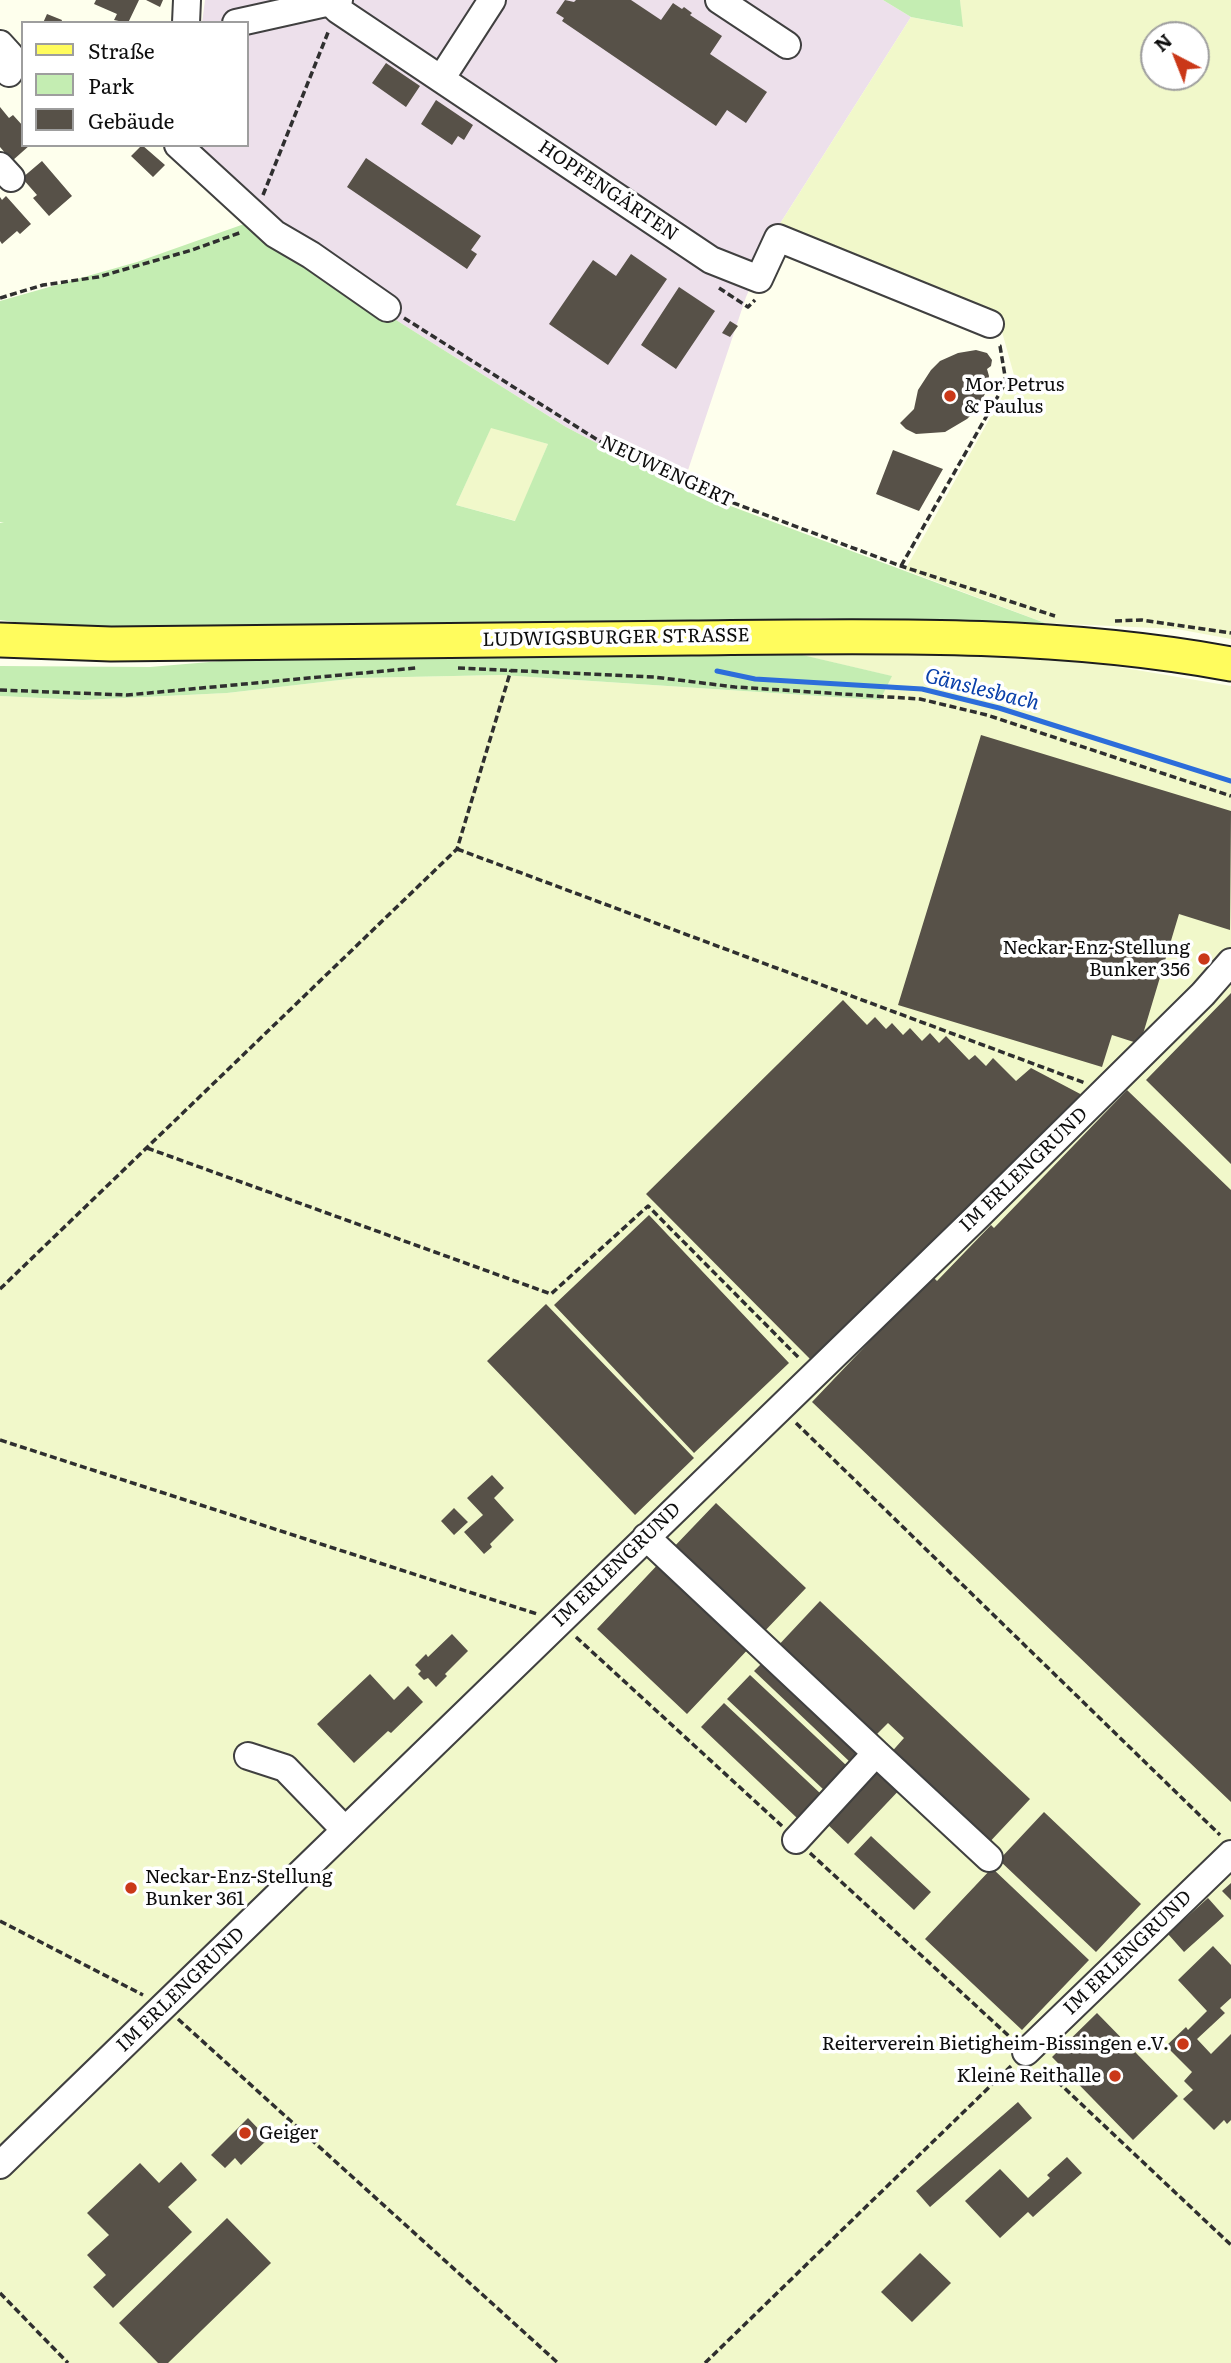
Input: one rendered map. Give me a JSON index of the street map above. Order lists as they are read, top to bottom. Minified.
{"streets":{"main road":["LUDWIGSBURGER STRASSE"],"street":["HOPFENGÄRTEN","IM ERLENGRUND"],"path":["NEUWENGERT"]},"water":["Gänslesbach"],"places":["Mor Petrus & Paulus","Neckar-Enz-Stellung Bunker 356","Neckar-Enz-Stellung Bunker 361","Reiterverein Bietigheim-Bissingen e.V.","Kleine Reithalle","Geiger"],"legend":["Straße","Park","Gebäude"],"north":"top left"}
